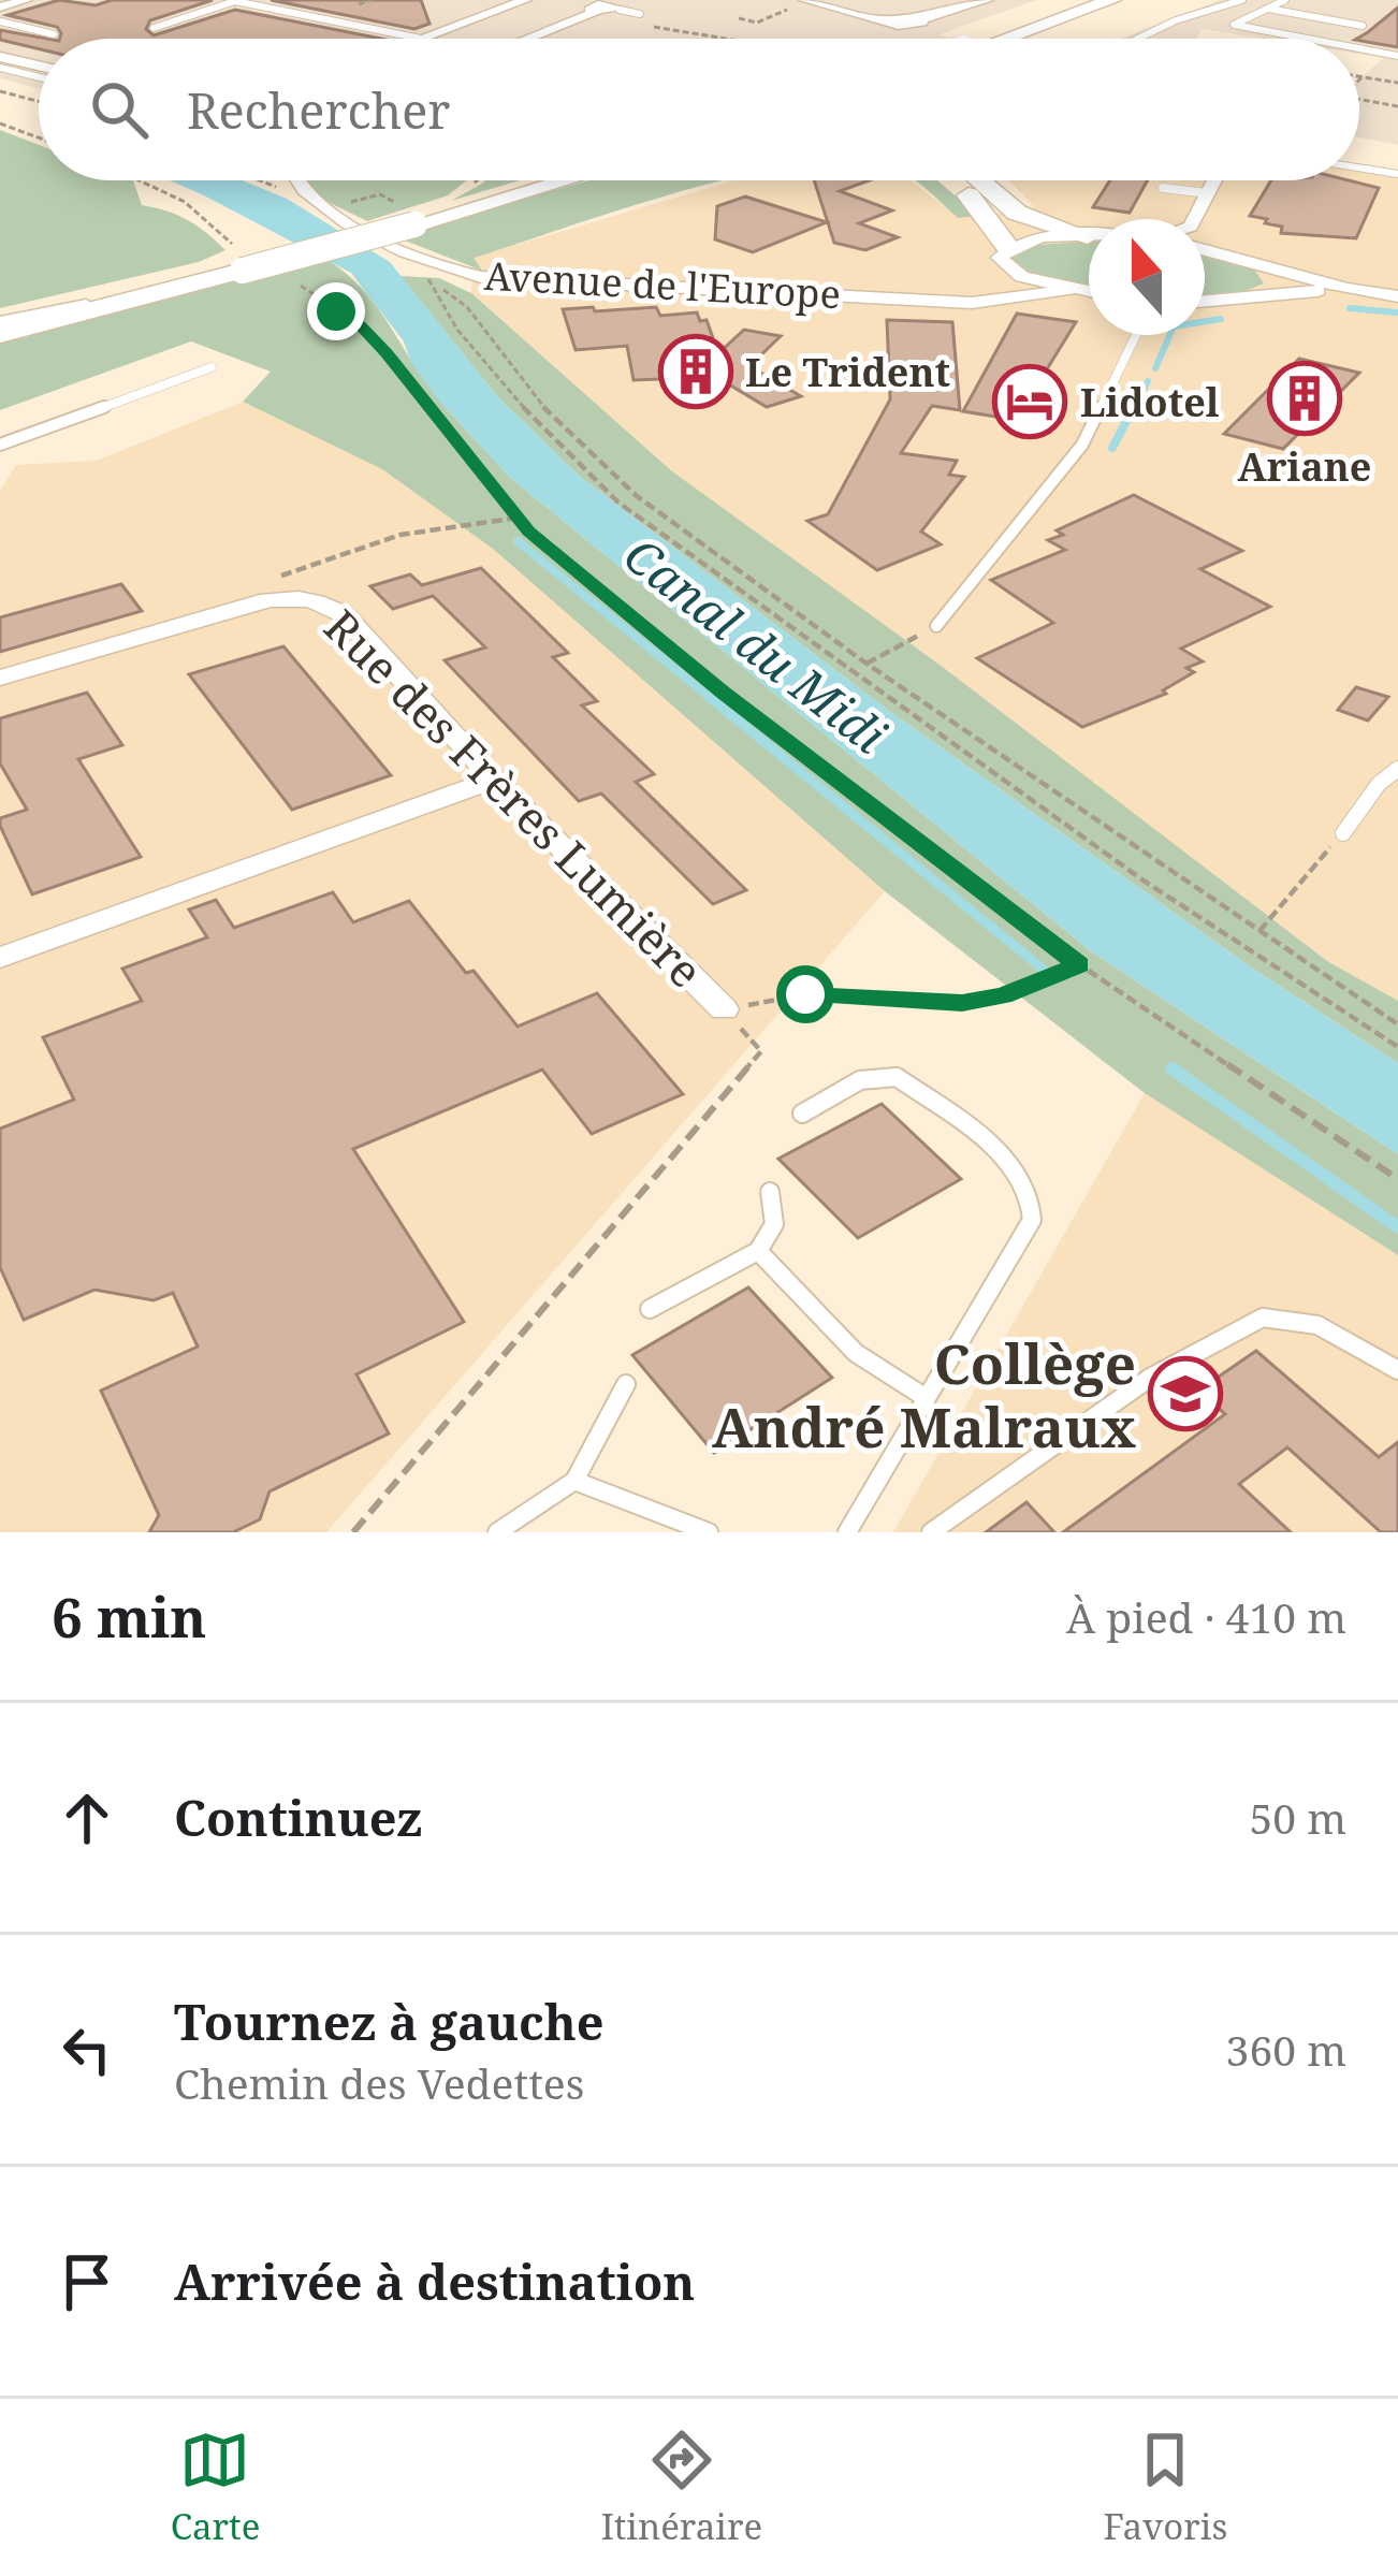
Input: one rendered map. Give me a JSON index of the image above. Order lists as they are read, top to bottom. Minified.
{"streets":{"street":["Avenue de l'Europe","Rue des Frères Lumière"]},"water":["Canal du Midi"],"places":{"building":["Le Trident","Ariane"],"hotel":["Lidotel"],"school or university":["Collège André Malraux"]},"north":"top","page":{"search":"Rechercher","heading":["6 min","À pied · 410 m"],"list":[["Continuez","50 m"],["Tournez à gauche","Chemin des Vedettes","360 m"],"Arrivée à destination"],"nav":["Carte","Itinéraire","Favoris"]}}
